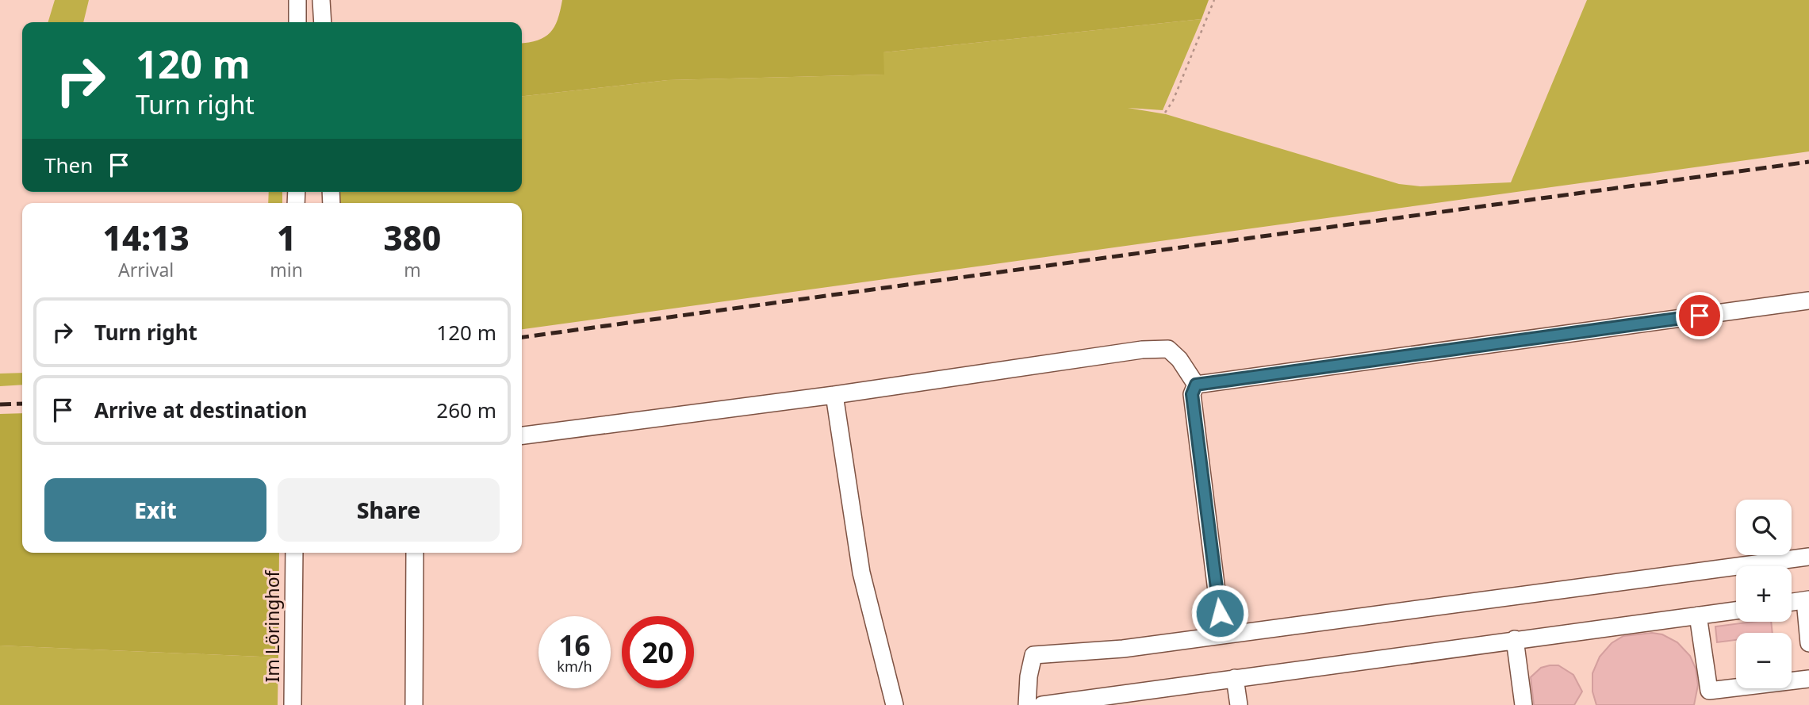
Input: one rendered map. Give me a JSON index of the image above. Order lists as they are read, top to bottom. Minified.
{"streets":{"street":["Im Löringhof"]},"page":{"turn":["120 m","Turn right"],"then":"Then","eta":["14:13","Arrival","1","min","380","m"],"list":[{"name":"Turn right","value":"120 m"},{"name":"Arrive at destination","value":"260 m"}],"buttons":["Exit","Share"],"map_buttons":["+","−"],"speed":"16 km/h","limit":"20"}}
